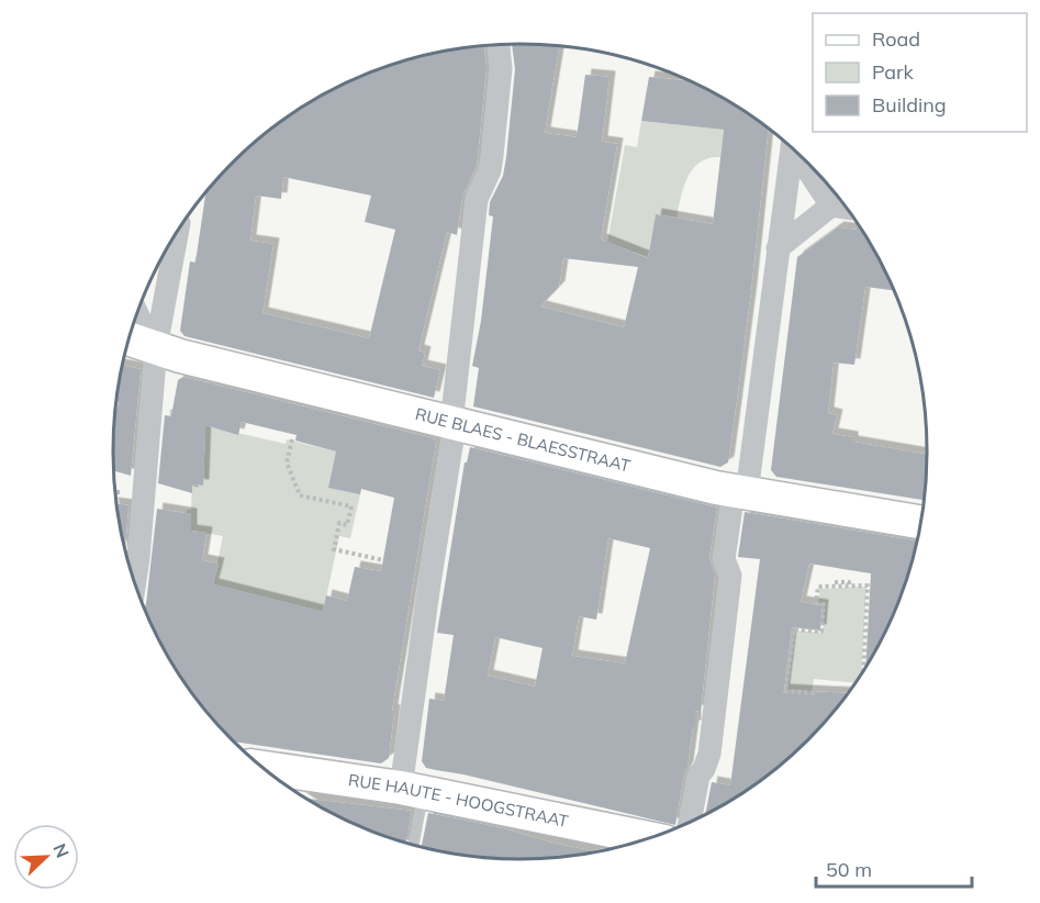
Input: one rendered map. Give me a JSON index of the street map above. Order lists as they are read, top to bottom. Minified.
{"streets":{"street":["RUE BLAES - BLAESSTRAAT","RUE HAUTE - HOOGSTRAAT"]},"legend":["Road","Park","Building"],"scale_bar":"50 m","north":"top right"}
